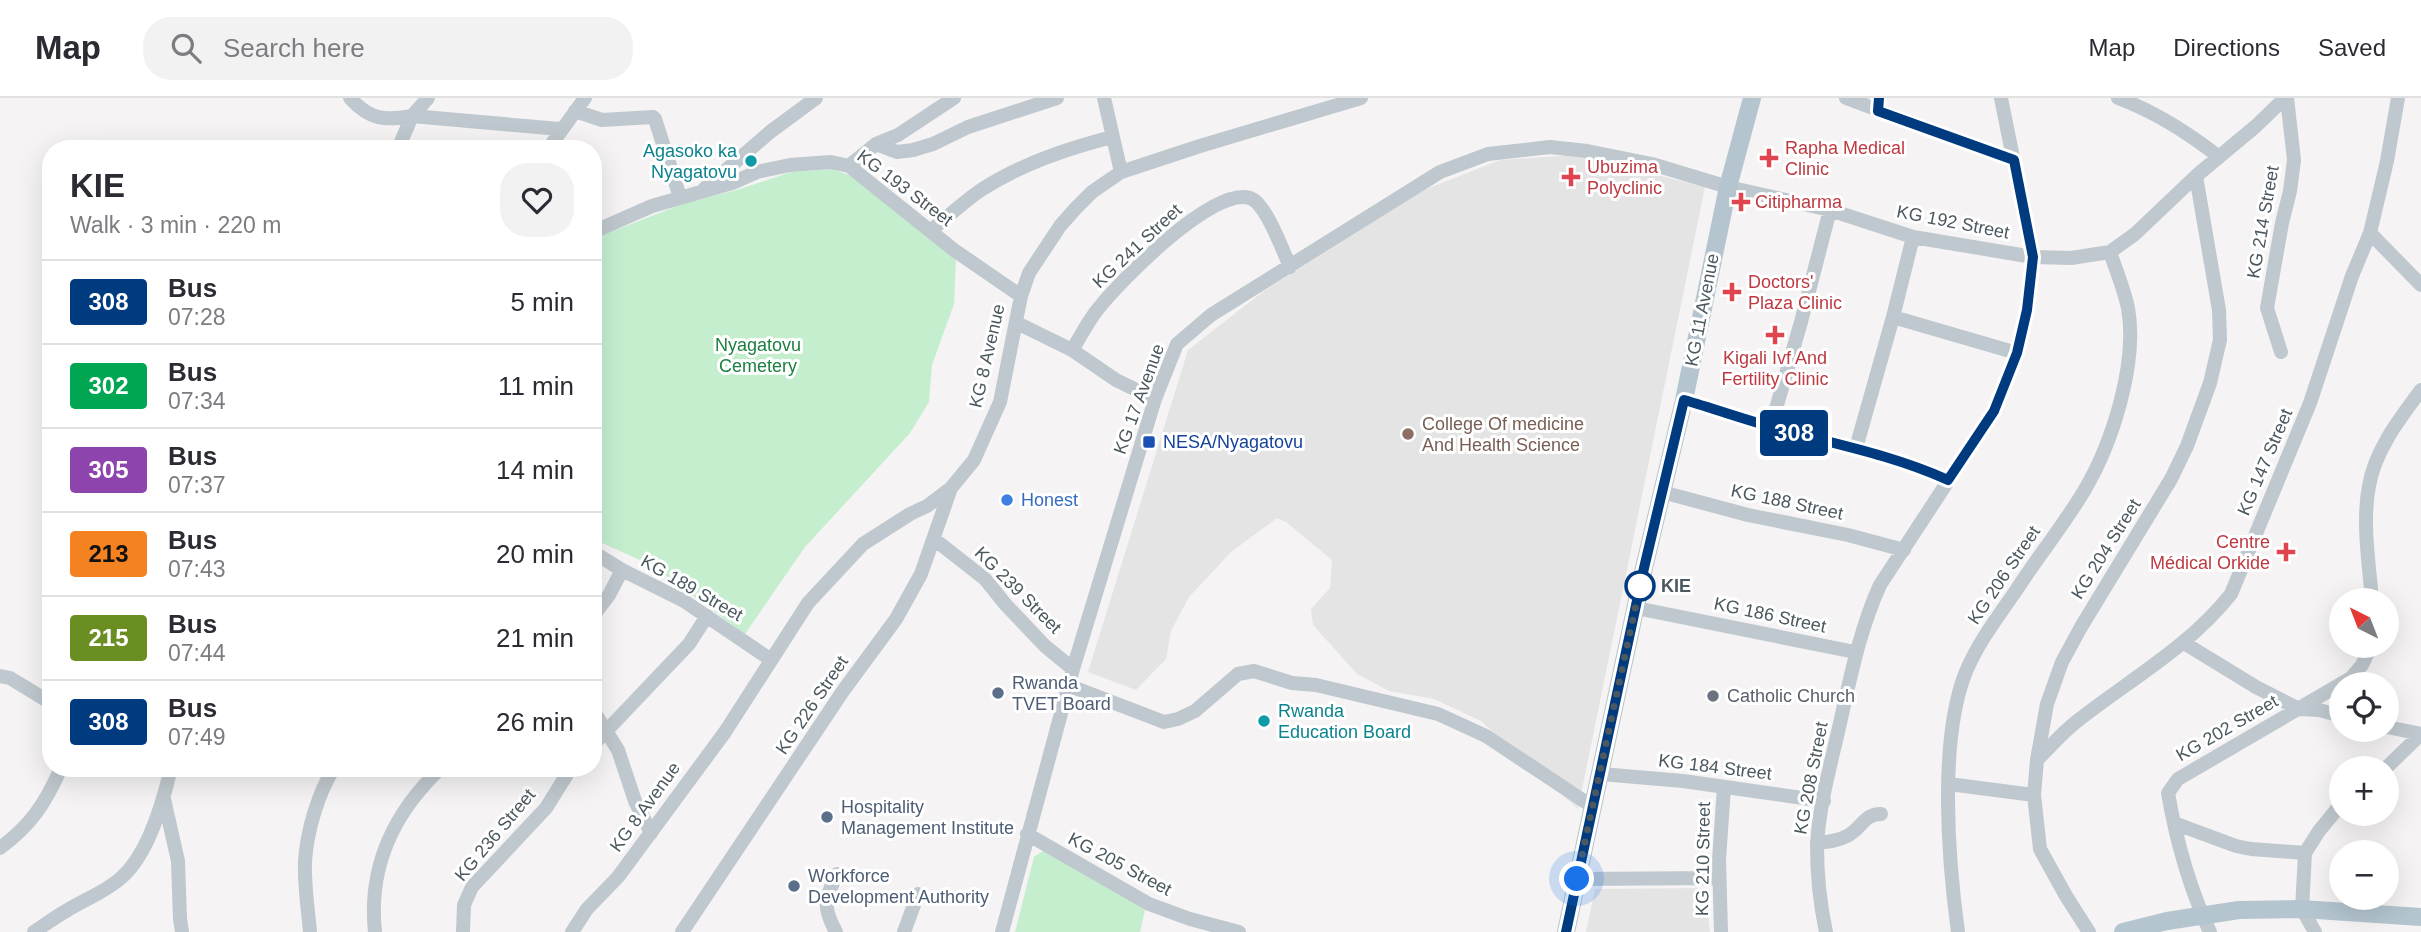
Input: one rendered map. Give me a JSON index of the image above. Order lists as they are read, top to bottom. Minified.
{"streets":{"main road":["KG 11 Avenue"],"street":["KG 193 Street","KG 192 Street","KG 214 Street","KG 241 Street","KG 8 Avenue","KG 17 Avenue","KG 147 Street","KG 188 Street","KG 204 Street","KG 206 Street","KG 189 Street","KG 239 Street","KG 186 Street","KG 226 Street","KG 202 Street","KG 184 Street","KG 208 Street","KG 236 Street","KG 210 Street","KG 205 Street"]},"crossings":[["KG 193 Street","KG 8 Avenue"],["KG 192 Street","KG 214 Street"],["KG 192 Street","KG 11 Avenue"],["KG 192 Street","KG 17 Avenue"],["KG 192 Street","KG 204 Street"],["KG 192 Street","KG 206 Street"],["KG 192 Street","KG 208 Street"],["KG 241 Street","KG 17 Avenue"],["KG 11 Avenue","KG 17 Avenue"],["KG 11 Avenue","KG 188 Street"],["KG 11 Avenue","KG 186 Street"],["KG 11 Avenue","KG 184 Street"],["KG 8 Avenue","KG 189 Street"],["KG 8 Avenue","KG 226 Street"],["KG 17 Avenue","KG 239 Street"],["KG 17 Avenue","KG 205 Street"],["KG 147 Street","KG 204 Street"],["KG 188 Street","KG 208 Street"],["KG 239 Street","KG 226 Street"],["KG 186 Street","KG 208 Street"],["KG 184 Street","KG 208 Street"],["KG 184 Street","KG 210 Street"]],"parks":["Nyagatovu Cemetery"],"places":{"health":["Rapha Medical Clinic","Ubuzima Polyclinic","Citipharma","Doctors' Plaza Clinic","Kigali Ivf And Fertility Clinic","Centre Médical Orkide"],"other":["Agasoko ka Nyagatovu","College Of medicine And Health Science","Honest","KIE","Rwanda TVET Board","Catholic Church","Rwanda Education Board","Hospitality Management Institute","Workforce Development Authority"],"transit":["NESA/Nyagatovu"]},"lines":["bus line 308"],"north":"top left","page":{"header":"Map","search":"Search here","nav":["Map","Directions","Saved"],"on_map":"308","heading":["KIE","Walk · 3 min · 220 m"],"list":[{"mark":"308","name":"Bus","note":"07:28","value":"5 min"},{"mark":"302","name":"Bus","note":"07:34","value":"11 min"},{"mark":"305","name":"Bus","note":"07:37","value":"14 min"},{"mark":"213","name":"Bus","note":"07:43","value":"20 min"},{"mark":"215","name":"Bus","note":"07:44","value":"21 min"},{"mark":"308","name":"Bus","note":"07:49","value":"26 min"}],"map_buttons":["+","−"]}}
